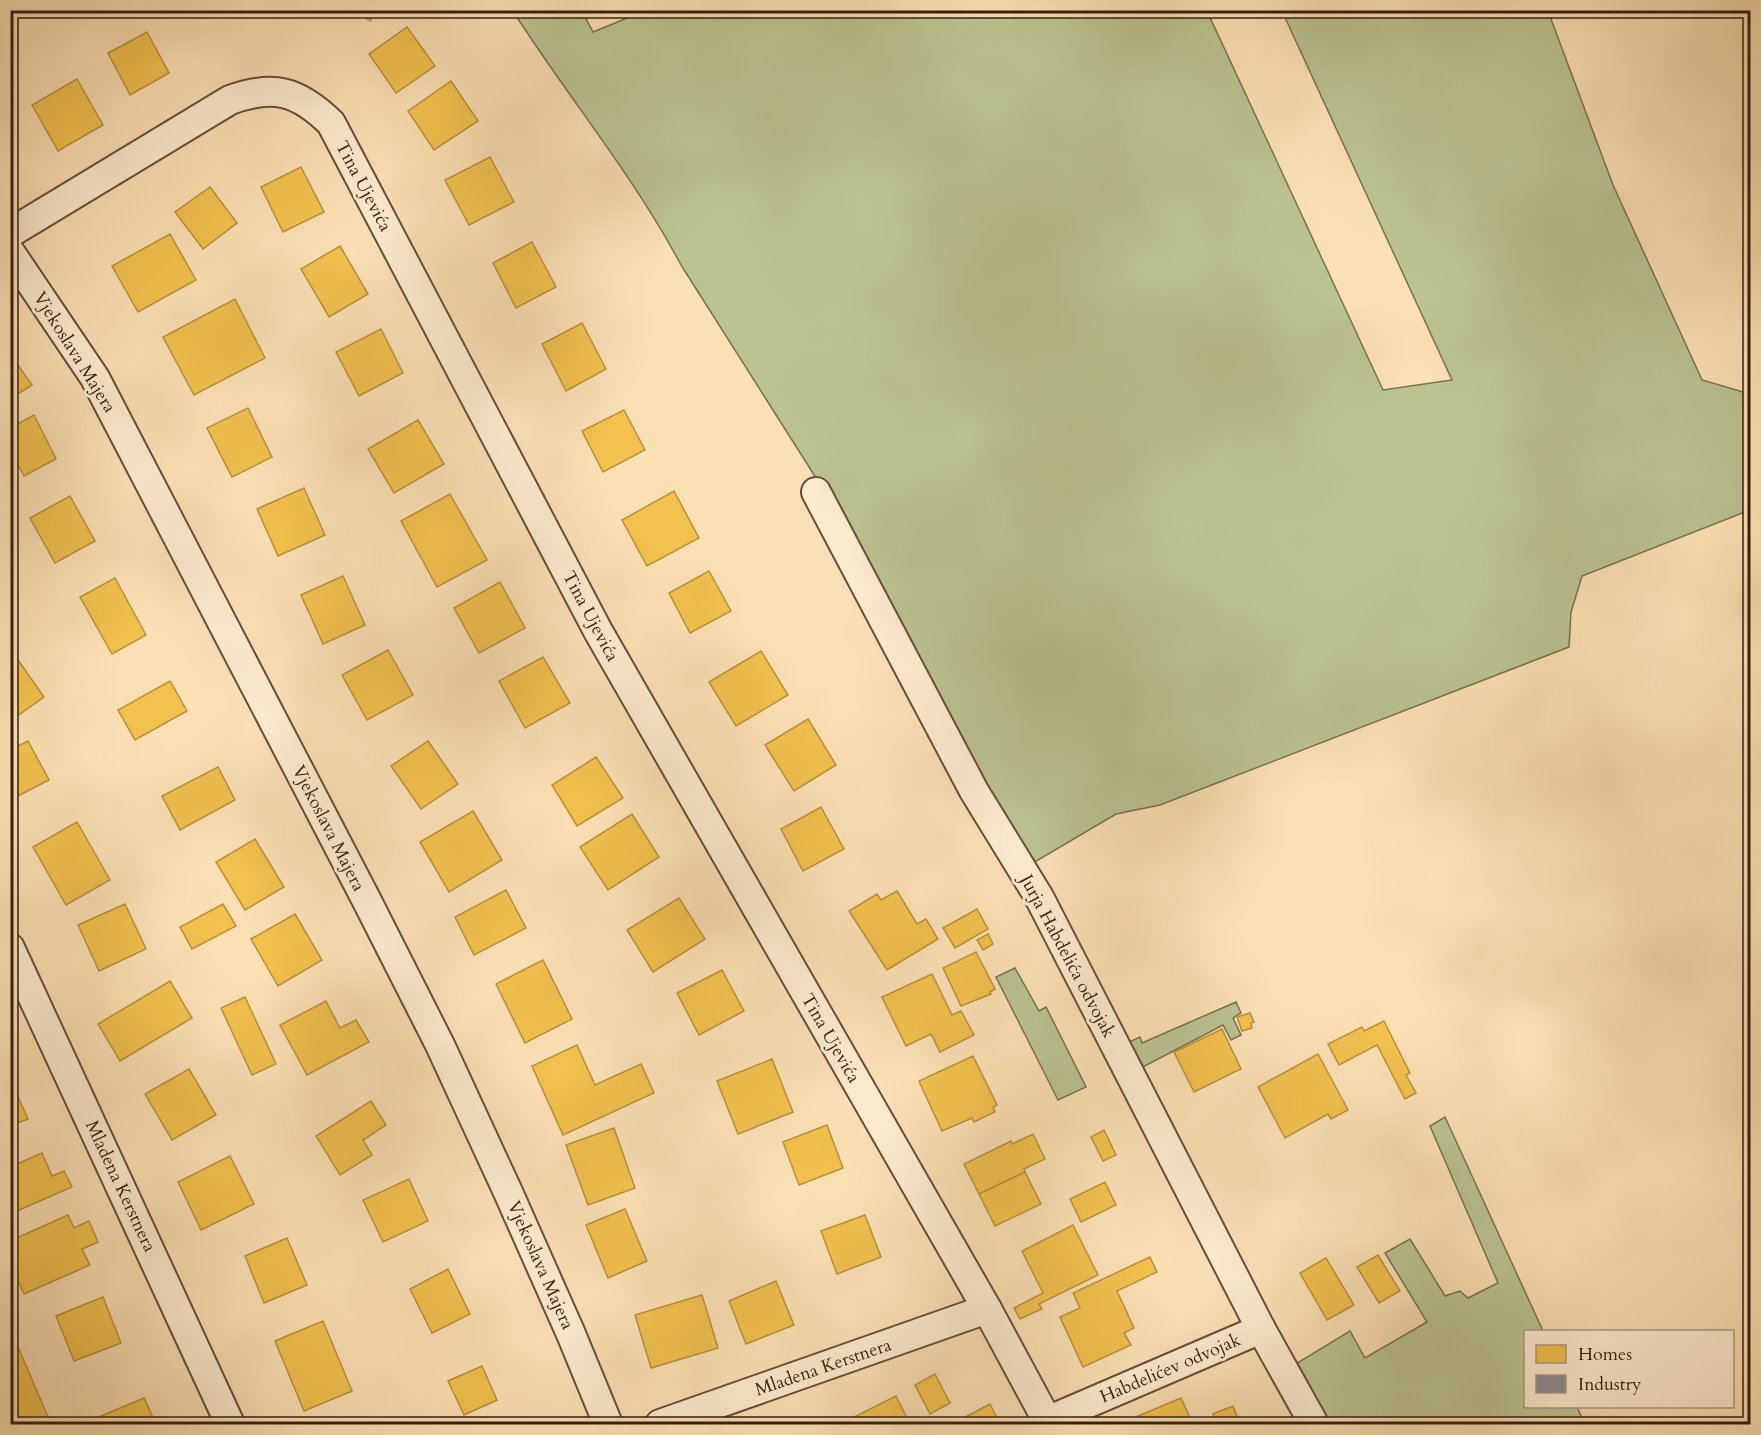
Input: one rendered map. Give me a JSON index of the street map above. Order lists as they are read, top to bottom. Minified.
{"streets":{"street":["Tina Ujevića","Vjekoslava Majera","Jurja Habdelića odvojak","Mladena Kerstnera","Habdelićev odvojak"]},"crossings":[["Tina Ujevića","Mladena Kerstnera"],["Tina Ujevića","Habdelićev odvojak"],["Jurja Habdelića odvojak","Habdelićev odvojak"]],"legend":["Homes","Industry"]}
